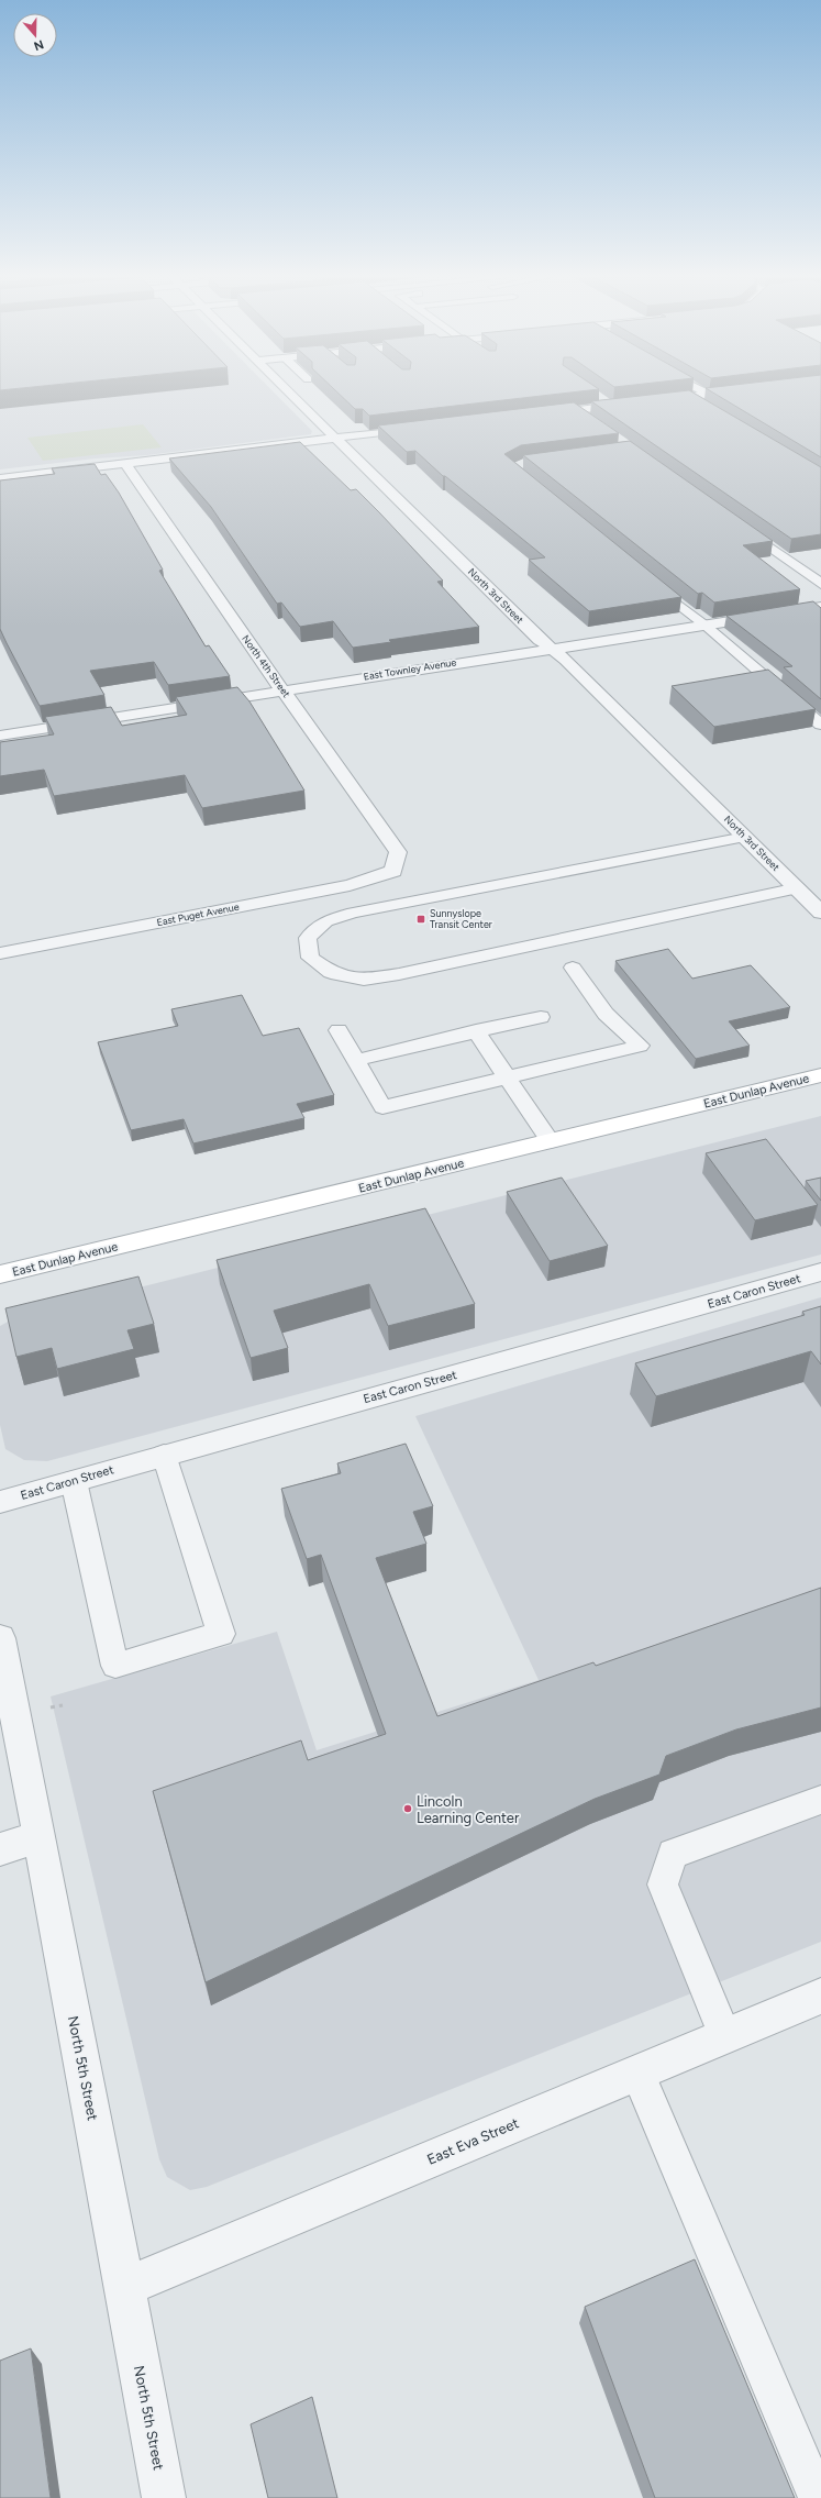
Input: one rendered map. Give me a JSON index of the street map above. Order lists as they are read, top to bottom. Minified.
{"streets":{"main road":["East Dunlap Avenue"],"street":["North 3rd Street","North 4th Street","East Townley Avenue","East Puget Avenue","East Caron Street","North 5th Street","East Eva Street"]},"crossings":[["North 3rd Street","East Townley Avenue"],["North 4th Street","East Townley Avenue"],["North 4th Street","East Puget Avenue"],["North 5th Street","East Eva Street"]],"places":{"transit":["Sunnyslope Transit Center"],"other":["Lincoln Learning Center"]},"north":"bottom"}
